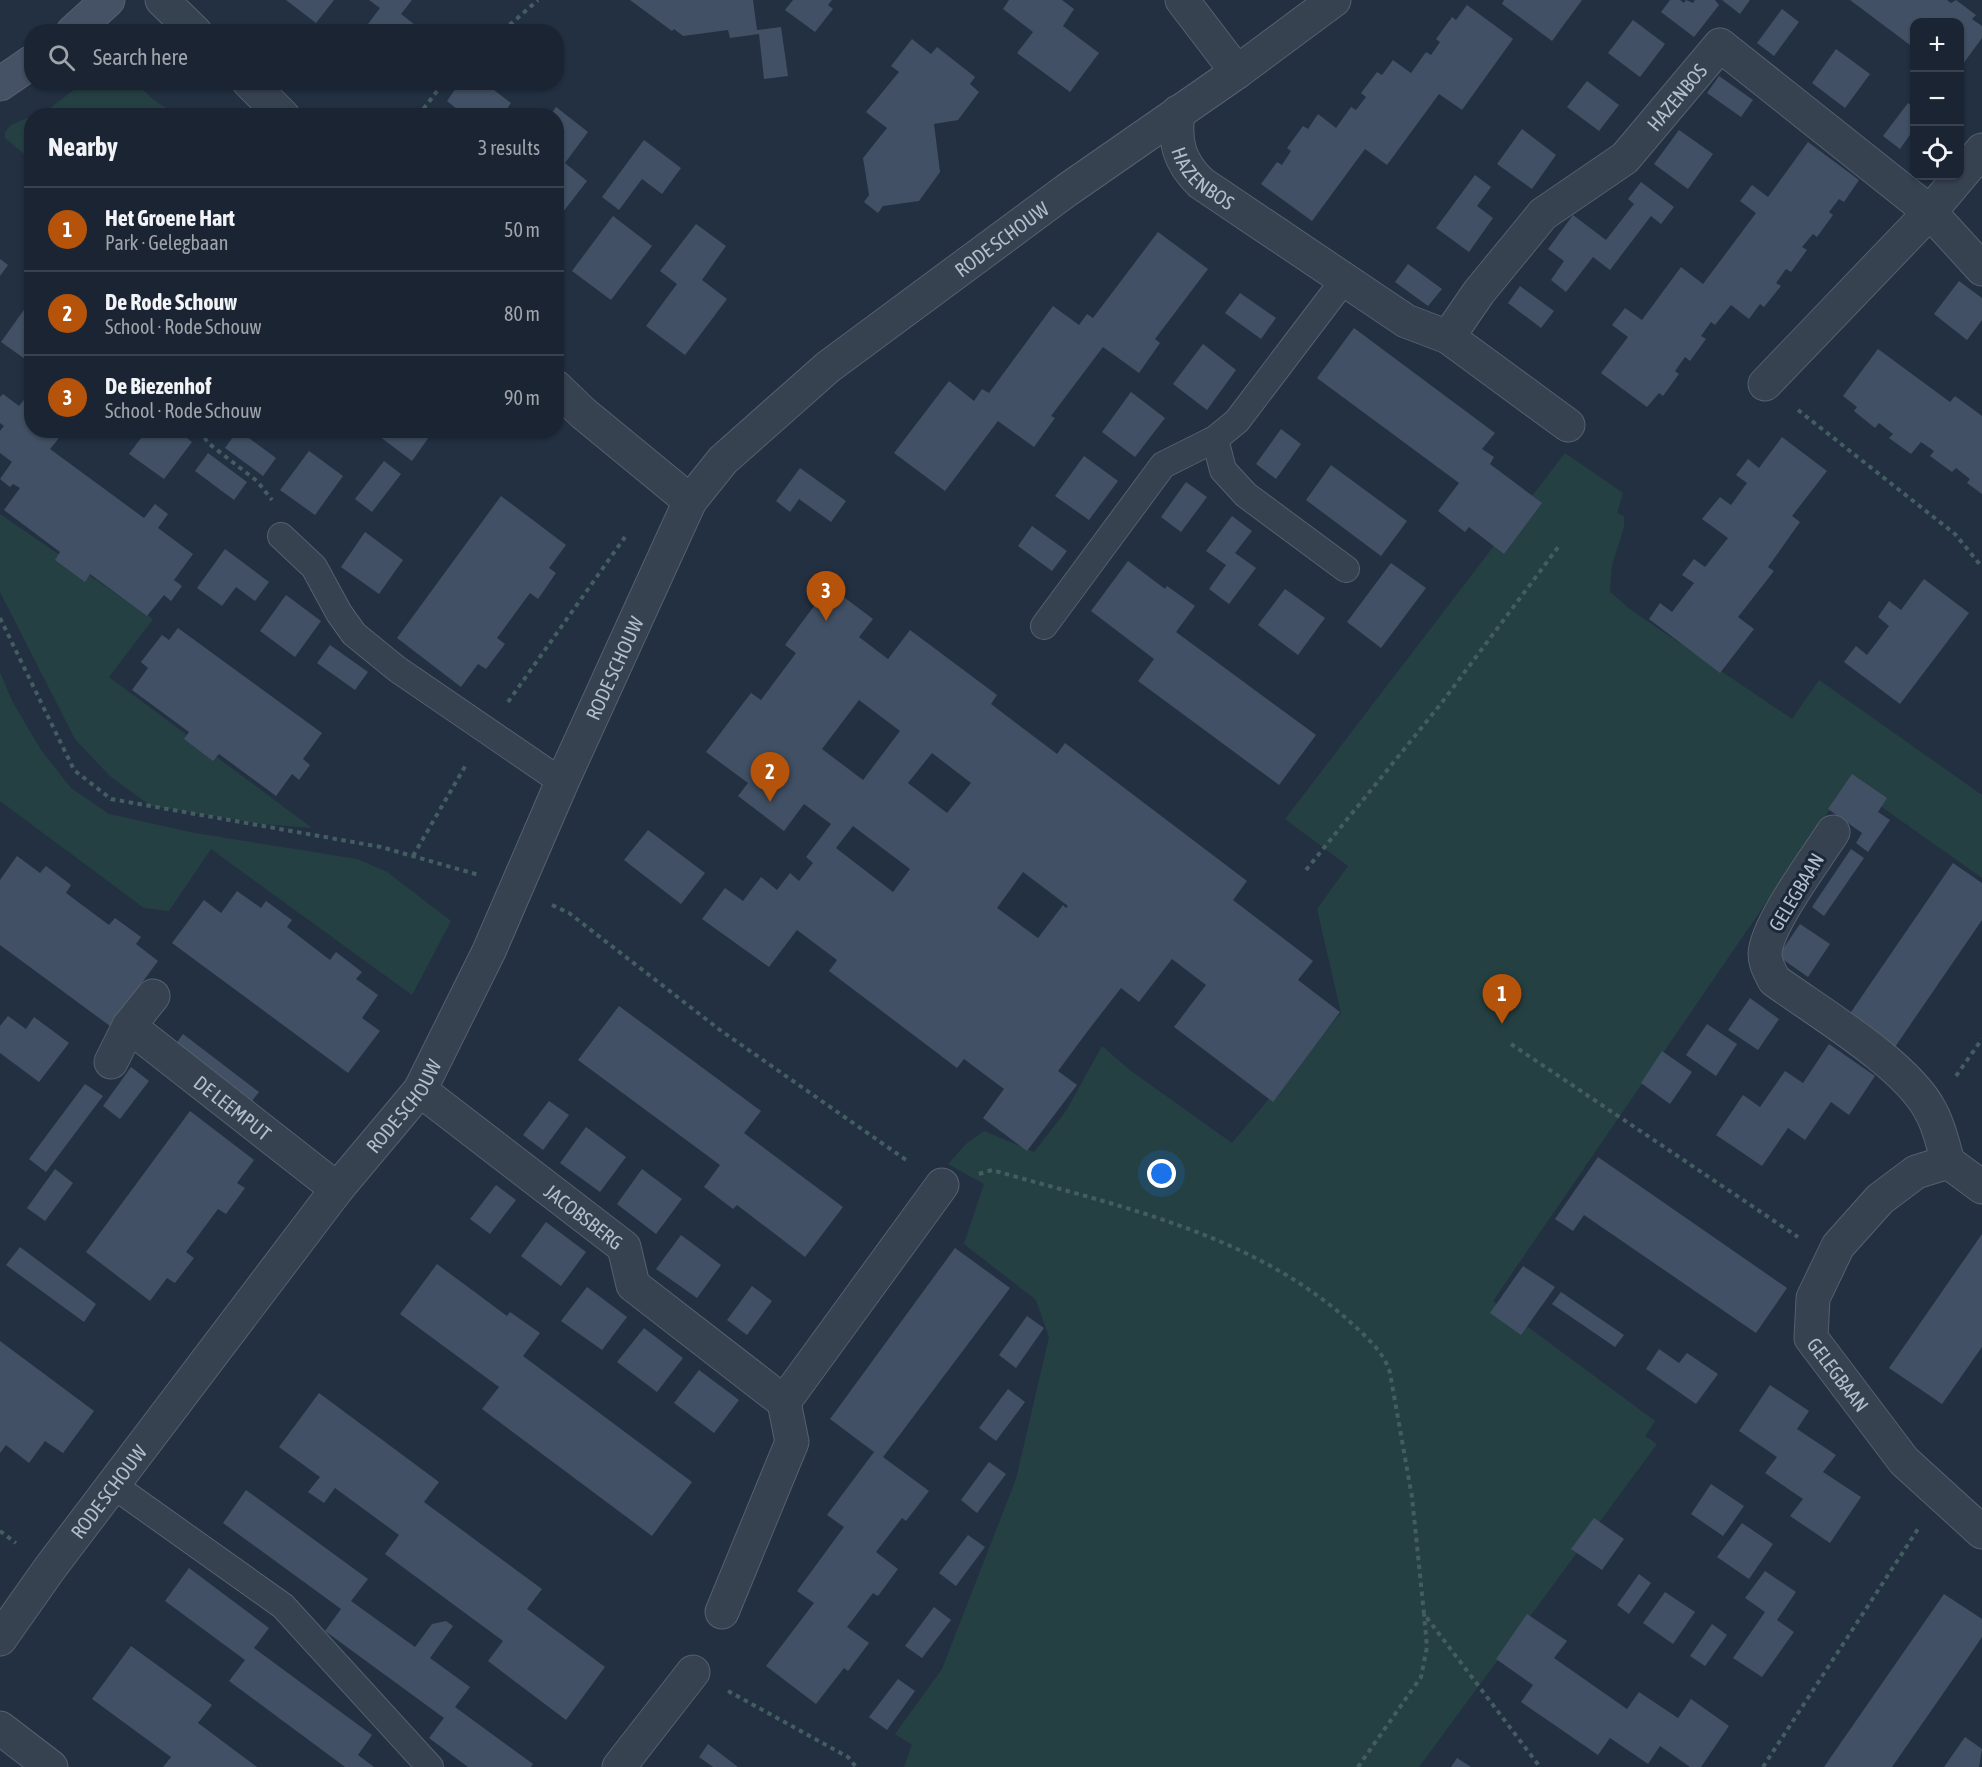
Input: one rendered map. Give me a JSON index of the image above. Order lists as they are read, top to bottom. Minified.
{"streets":{"street":["HAZENBOS","RODE SCHOUW","GELEGBAAN","DE LEEMPUT","JACOBSBERG"]},"crossings":[["HAZENBOS","RODE SCHOUW"],["RODE SCHOUW","DE LEEMPUT"],["RODE SCHOUW","JACOBSBERG"]],"page":{"map_buttons":["+","−"],"search":"Search here","heading":["Nearby","3 results"],"list":[{"mark":"1","name":"Het Groene Hart","note":"Park · Gelegbaan","value":"50 m"},{"mark":"2","name":"De Rode Schouw","note":"School · Rode Schouw","value":"80 m"},{"mark":"3","name":"De Biezenhof","note":"School · Rode Schouw","value":"90 m"}],"pins":["3","2","1"]}}
